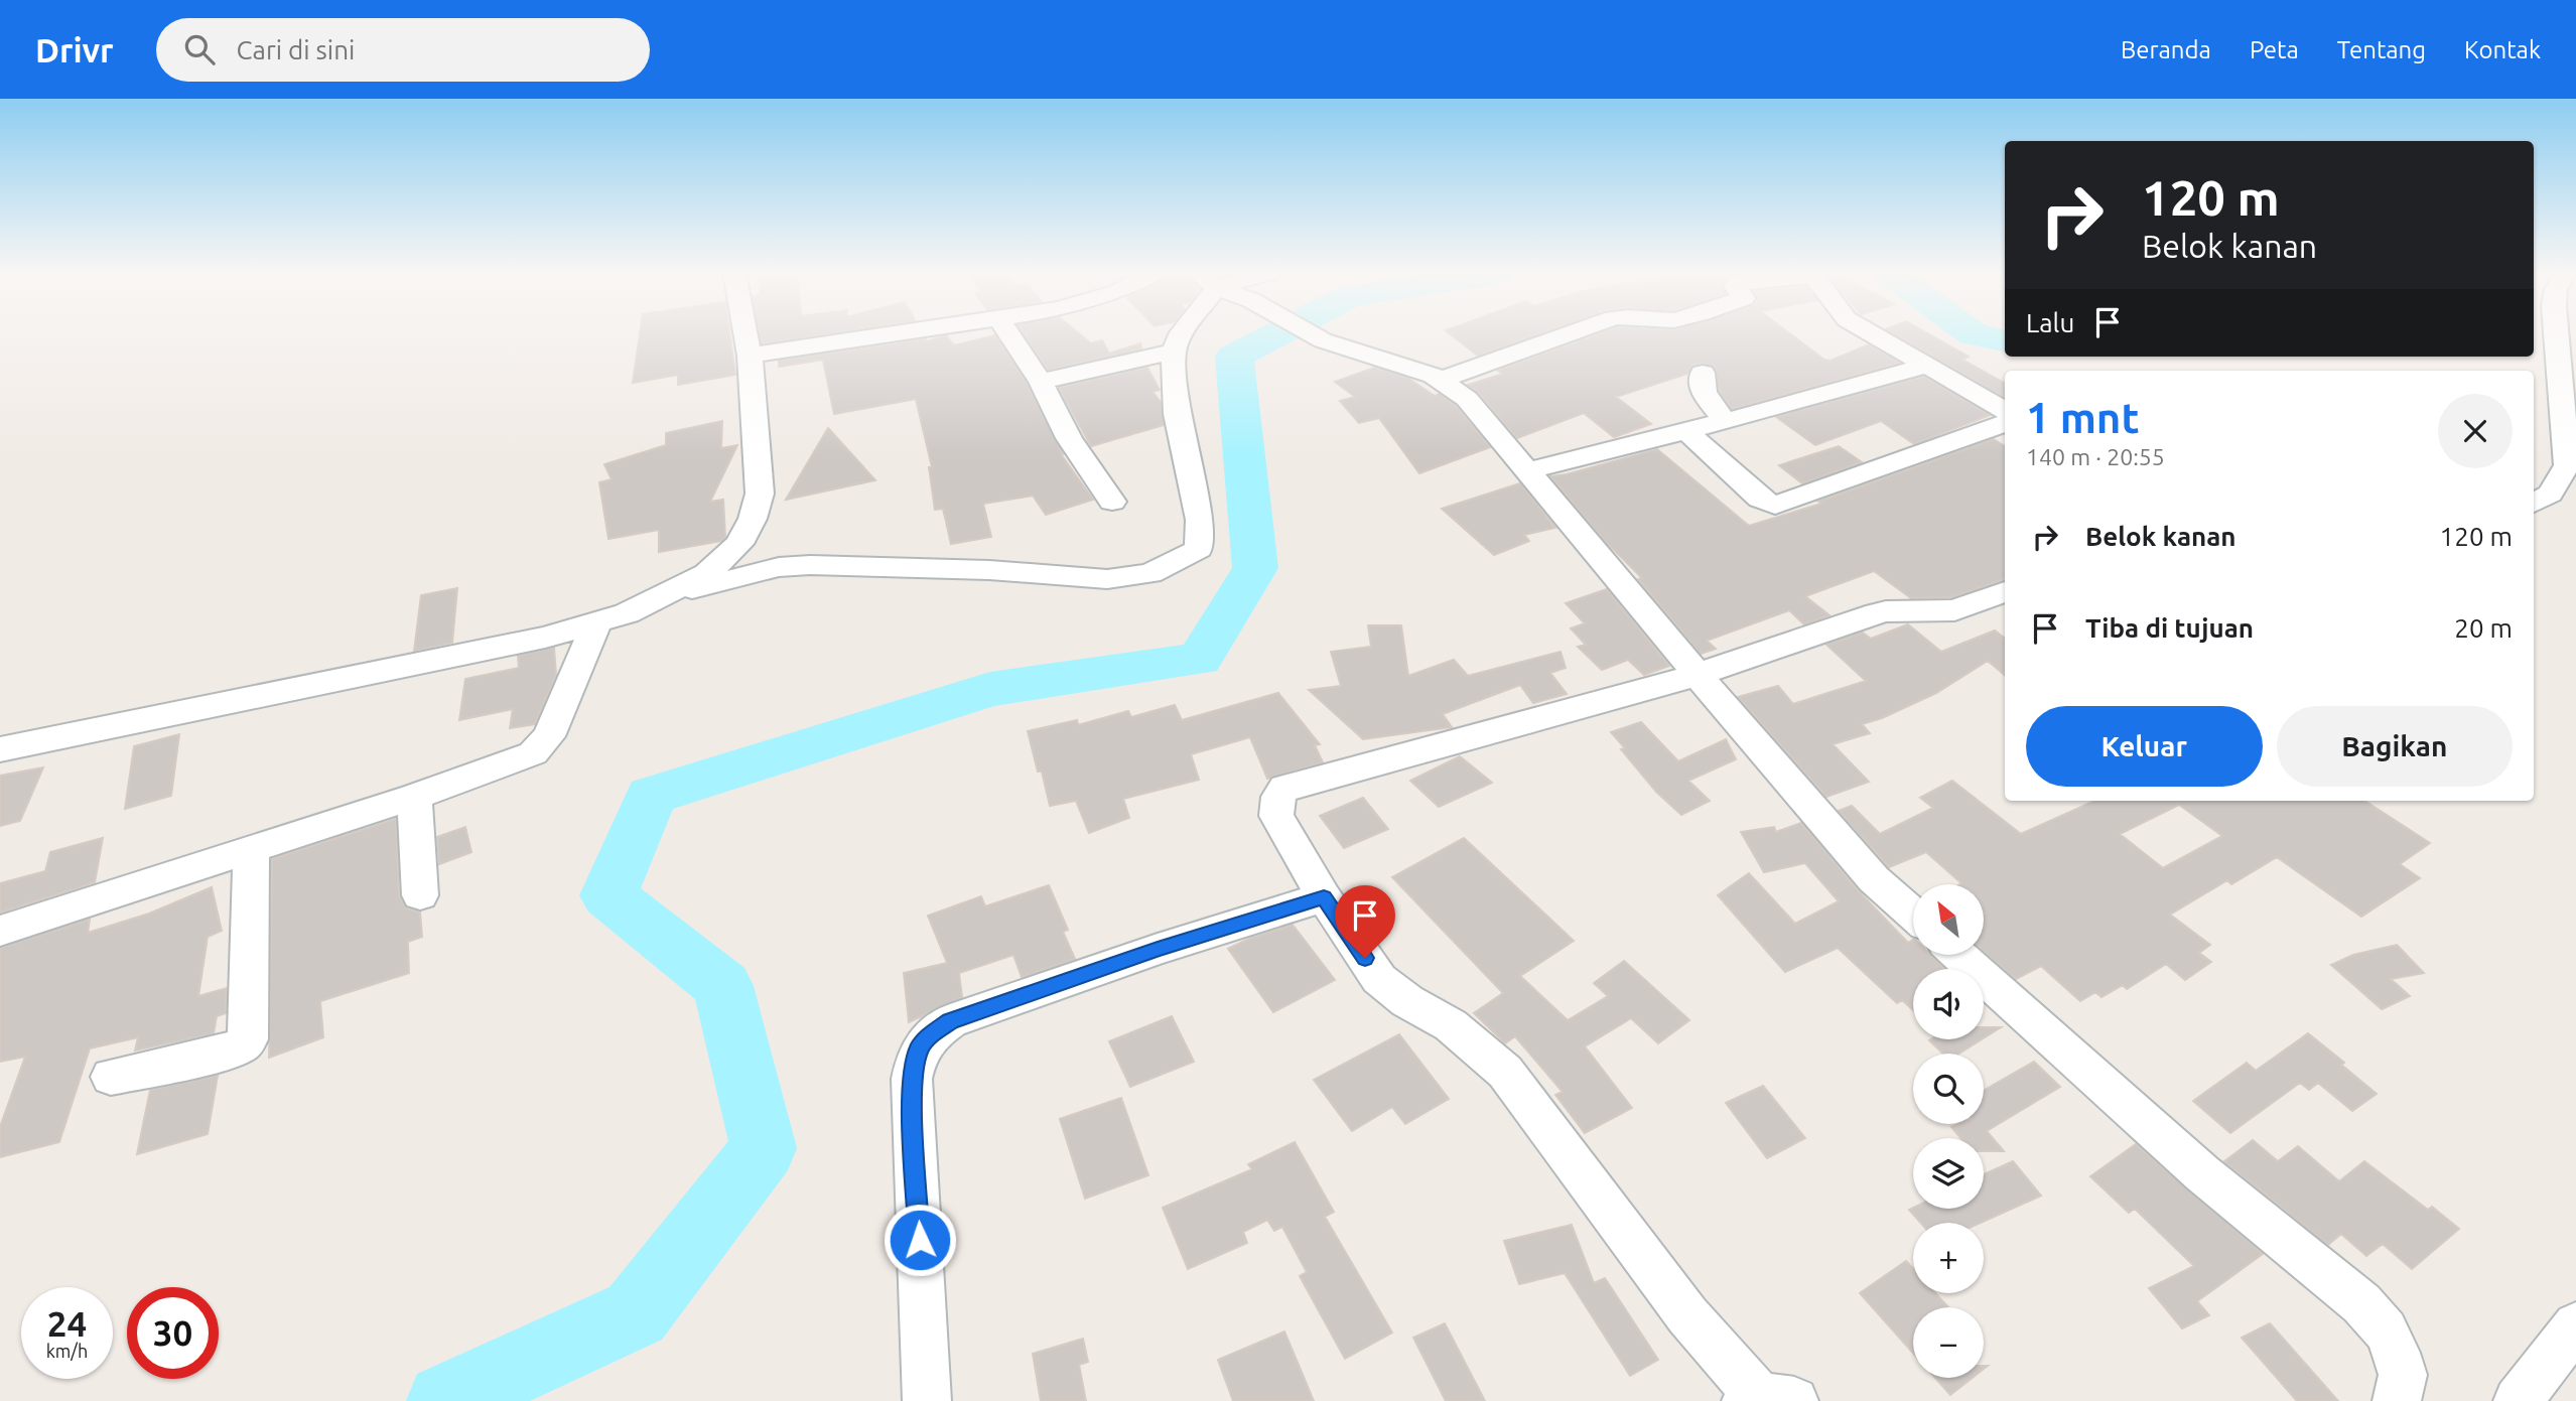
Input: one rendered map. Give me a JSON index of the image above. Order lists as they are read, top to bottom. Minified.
{"north":"top left","page":{"header":"Drivr","search":"Cari di sini","nav":["Beranda","Peta","Tentang","Kontak"],"turn":["120 m","Belok kanan"],"then":"Lalu","heading":["1 mnt","140 m · 20:55"],"list":[{"name":"Belok kanan","value":"120 m"},{"name":"Tiba di tujuan","value":"20 m"}],"buttons":["Keluar","Bagikan"],"map_buttons":["+","−"],"speed":"24 km/h","limit":"30"}}
